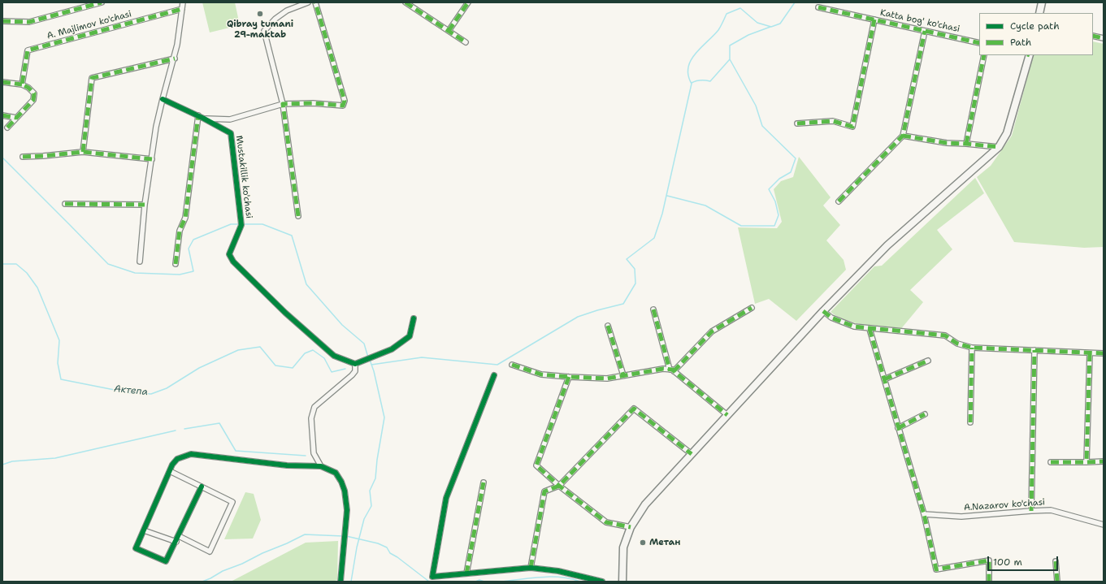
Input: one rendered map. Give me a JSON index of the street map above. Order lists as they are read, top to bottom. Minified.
{"streets":{"street":["Katta bog' ko'chasi","A. Majlimov ko'chasi","Mustakillik ko'chasi","A.Nazarov ko'chasi"]},"water":["Актепа"],"places":["Qibray tumani 29-maktab","Метан"],"legend":["Cycle path","Path"],"scale_bar":"100 m"}
